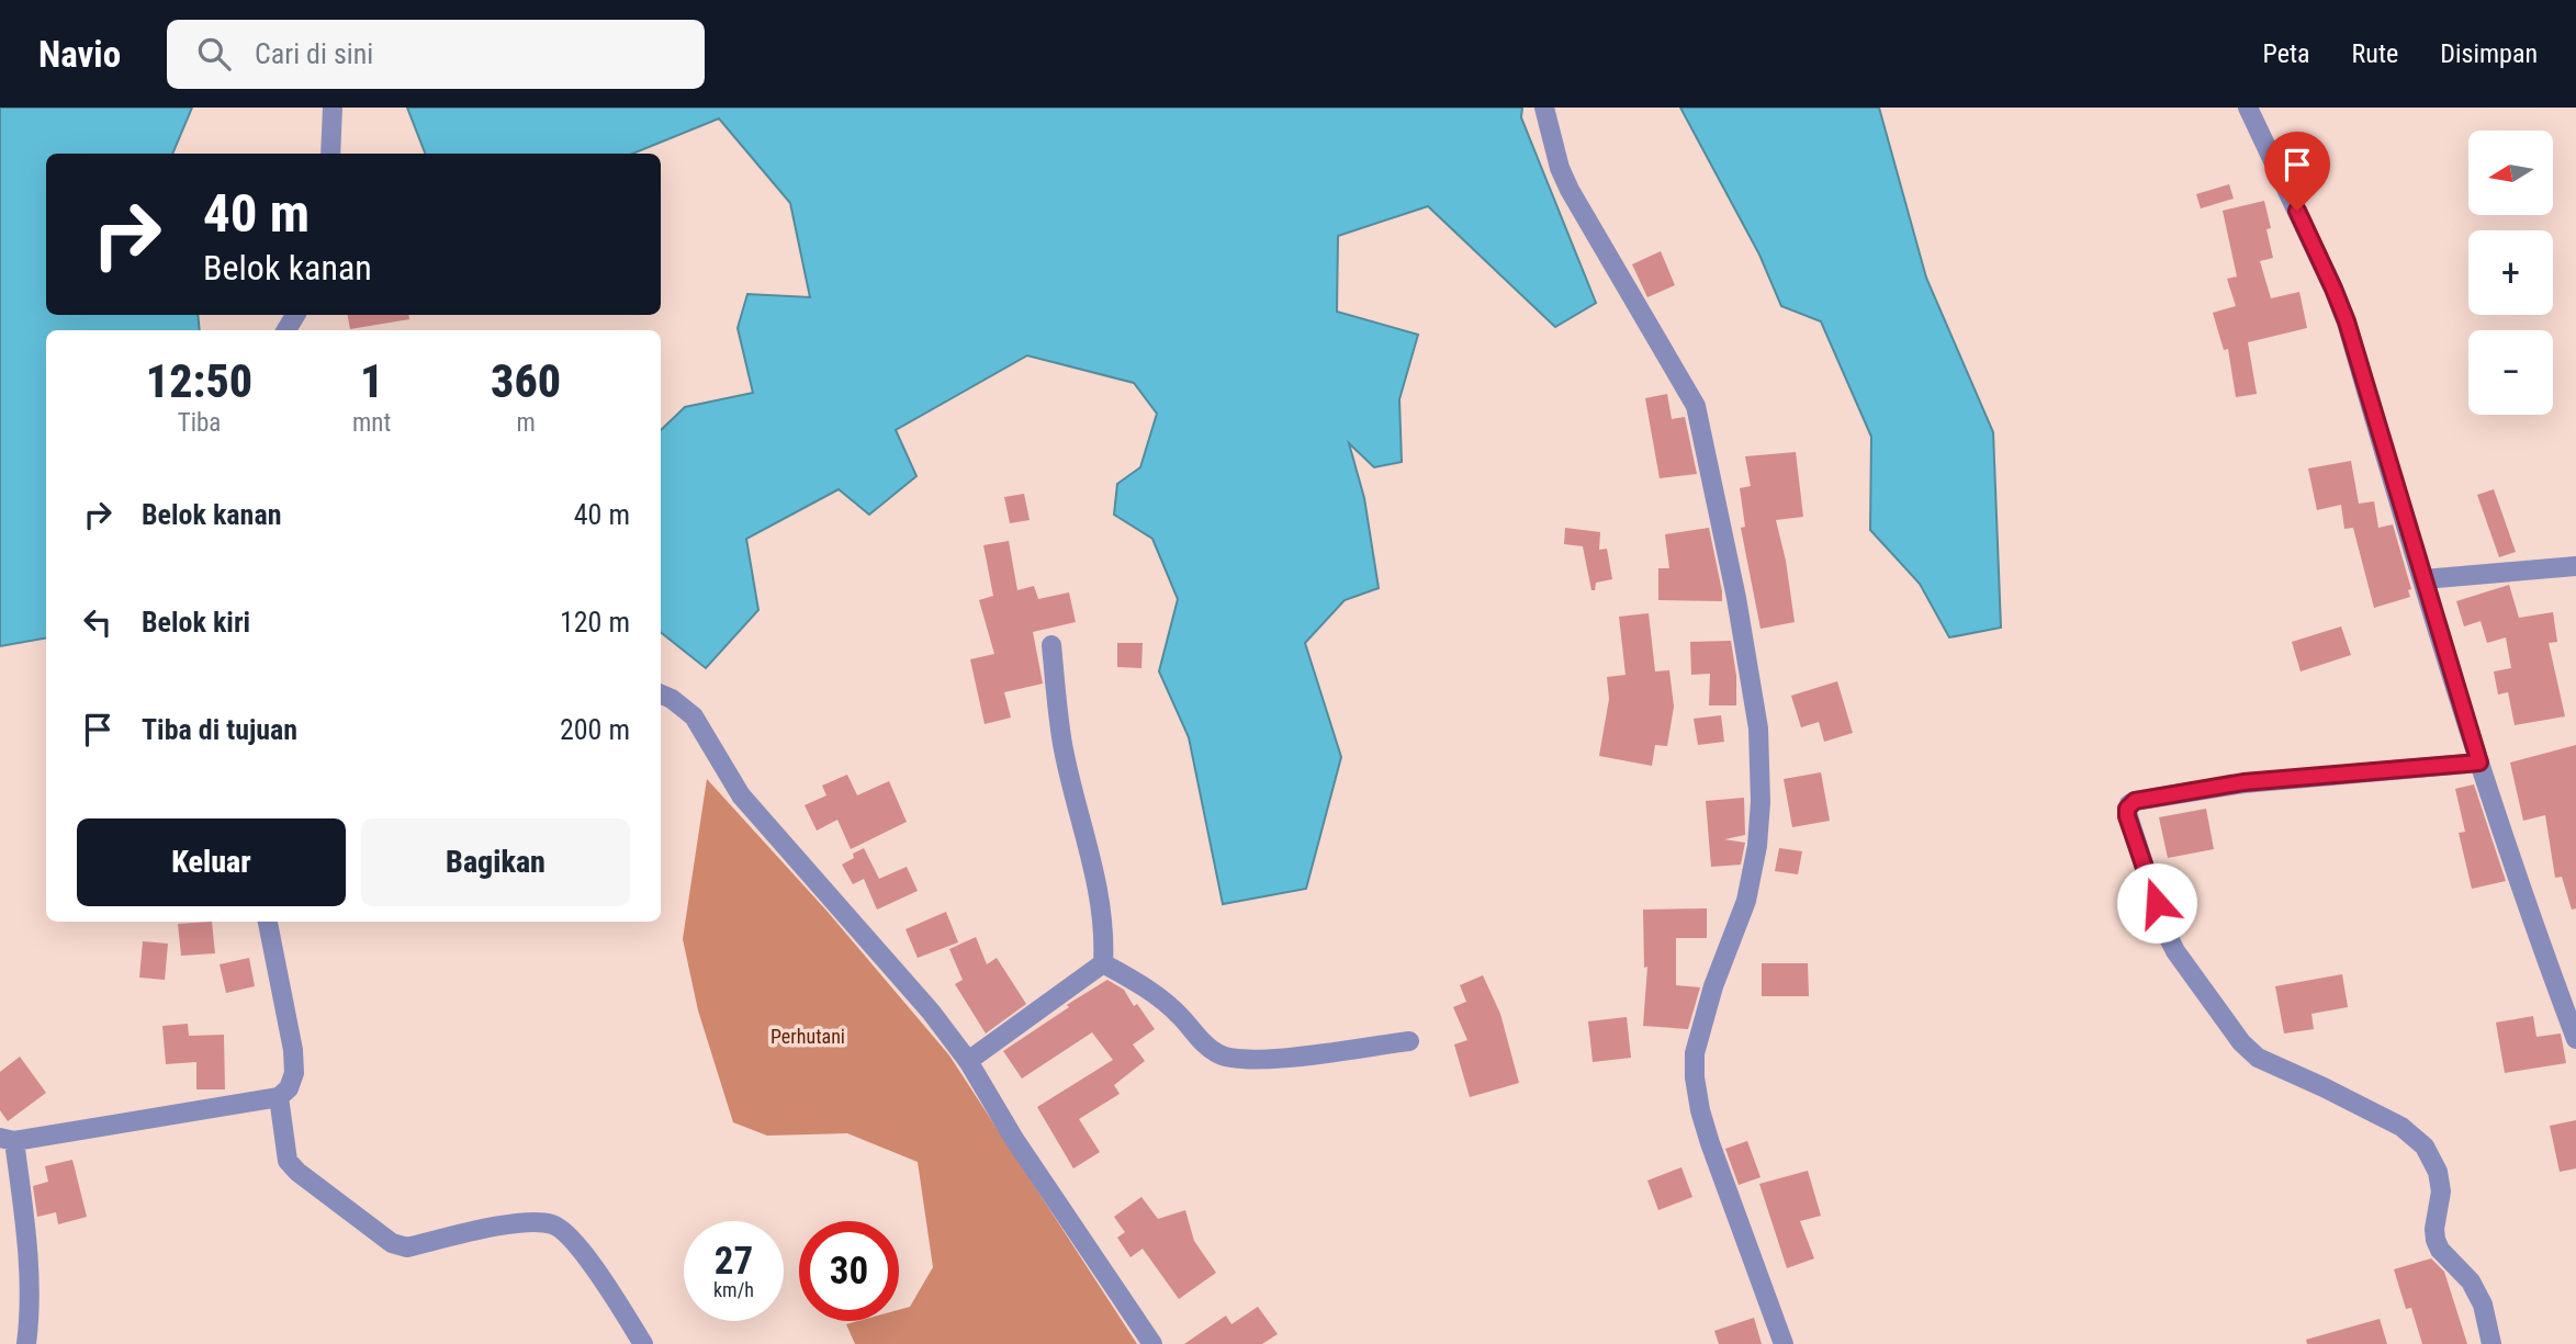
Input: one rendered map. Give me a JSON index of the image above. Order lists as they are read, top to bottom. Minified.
{"parks":["Perhutani"],"north":"left","page":{"header":"Navio","search":"Cari di sini","nav":["Peta","Rute","Disimpan"],"map_buttons":["+","−"],"turn":["40 m","Belok kanan"],"eta":["12:50","Tiba","1","mnt","360","m"],"list":[{"name":"Belok kanan","value":"40 m"},{"name":"Belok kiri","value":"120 m"},{"name":"Tiba di tujuan","value":"200 m"}],"buttons":["Keluar","Bagikan"],"speed":"27 km/h","limit":"30"}}
